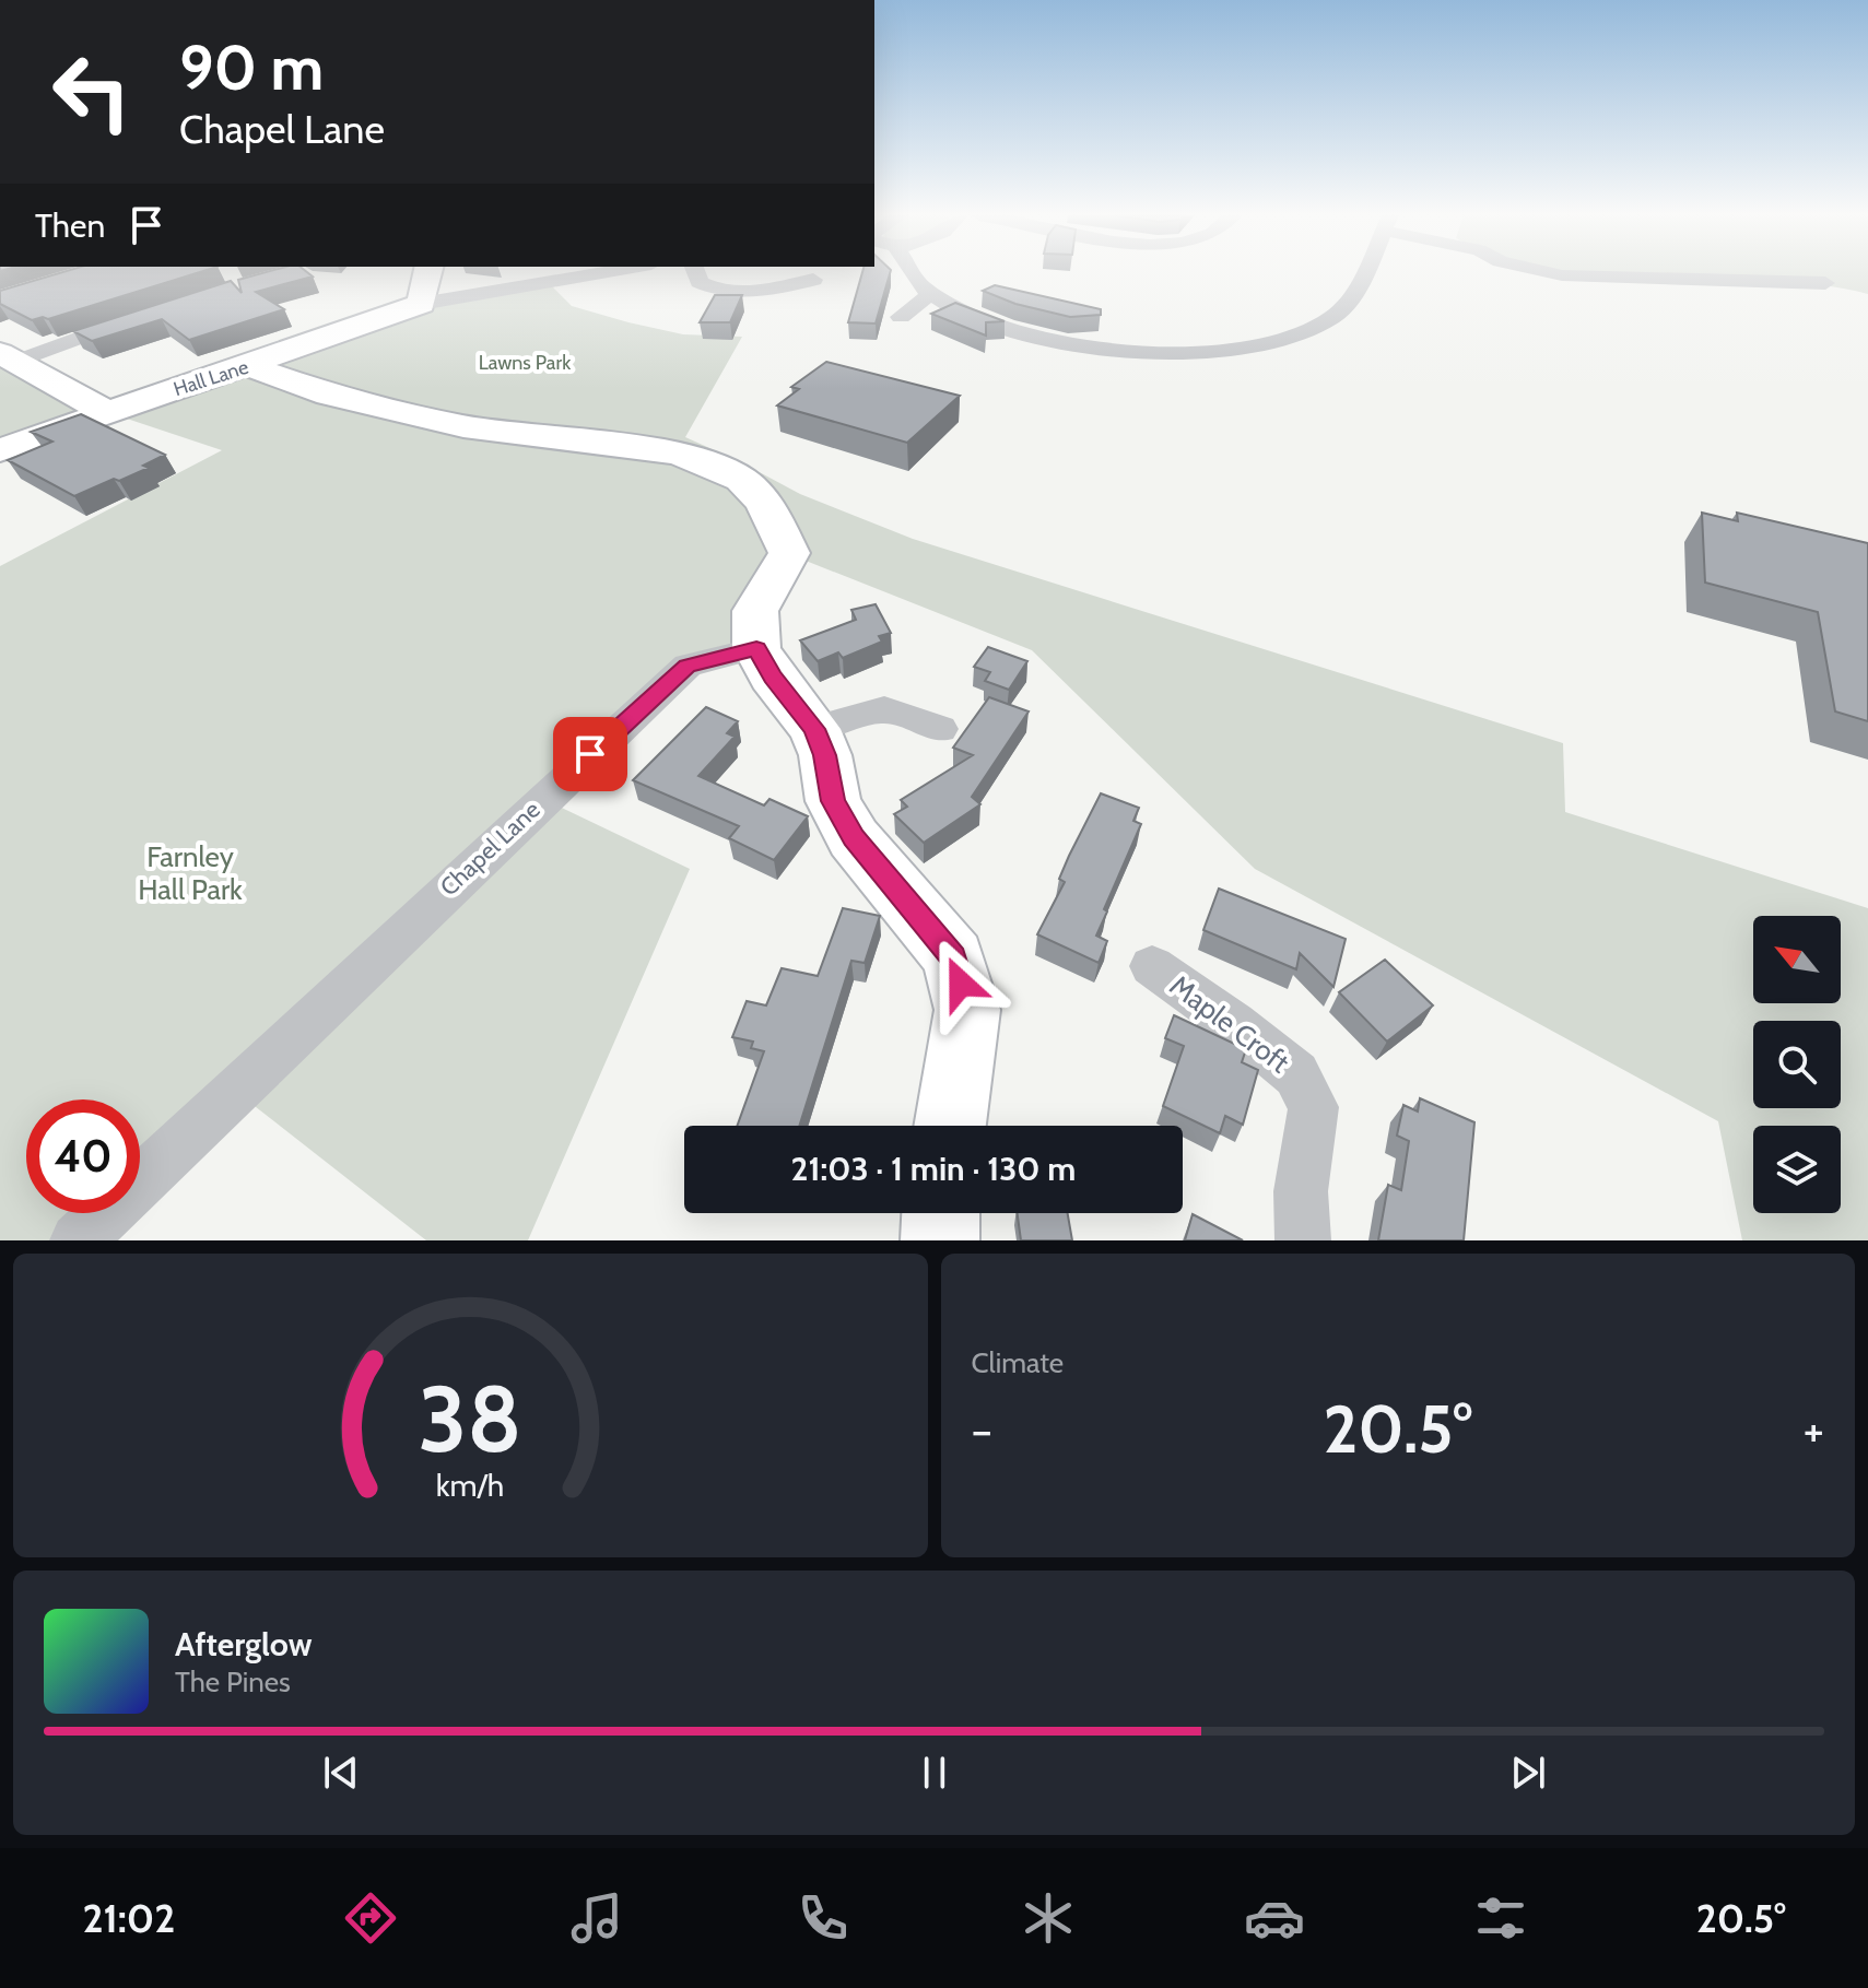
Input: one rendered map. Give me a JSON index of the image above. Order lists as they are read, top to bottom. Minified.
{"streets":{"street":["Hall Lane","Chapel Lane","Maple Croft"]},"parks":["Lawns Park","Farnley Hall Park"],"north":"top left","page":{"turn":["90 m","Chapel Lane"],"then":"Then","limit":"40","trip":"21:03 · 1 min · 130 m","tile":"Climate","heat":["−","20.5°","+"],"song":["Afterglow","The Pines"],"tabs":["21:02","20.5°"],"gauge":["38","km/h"]}}
